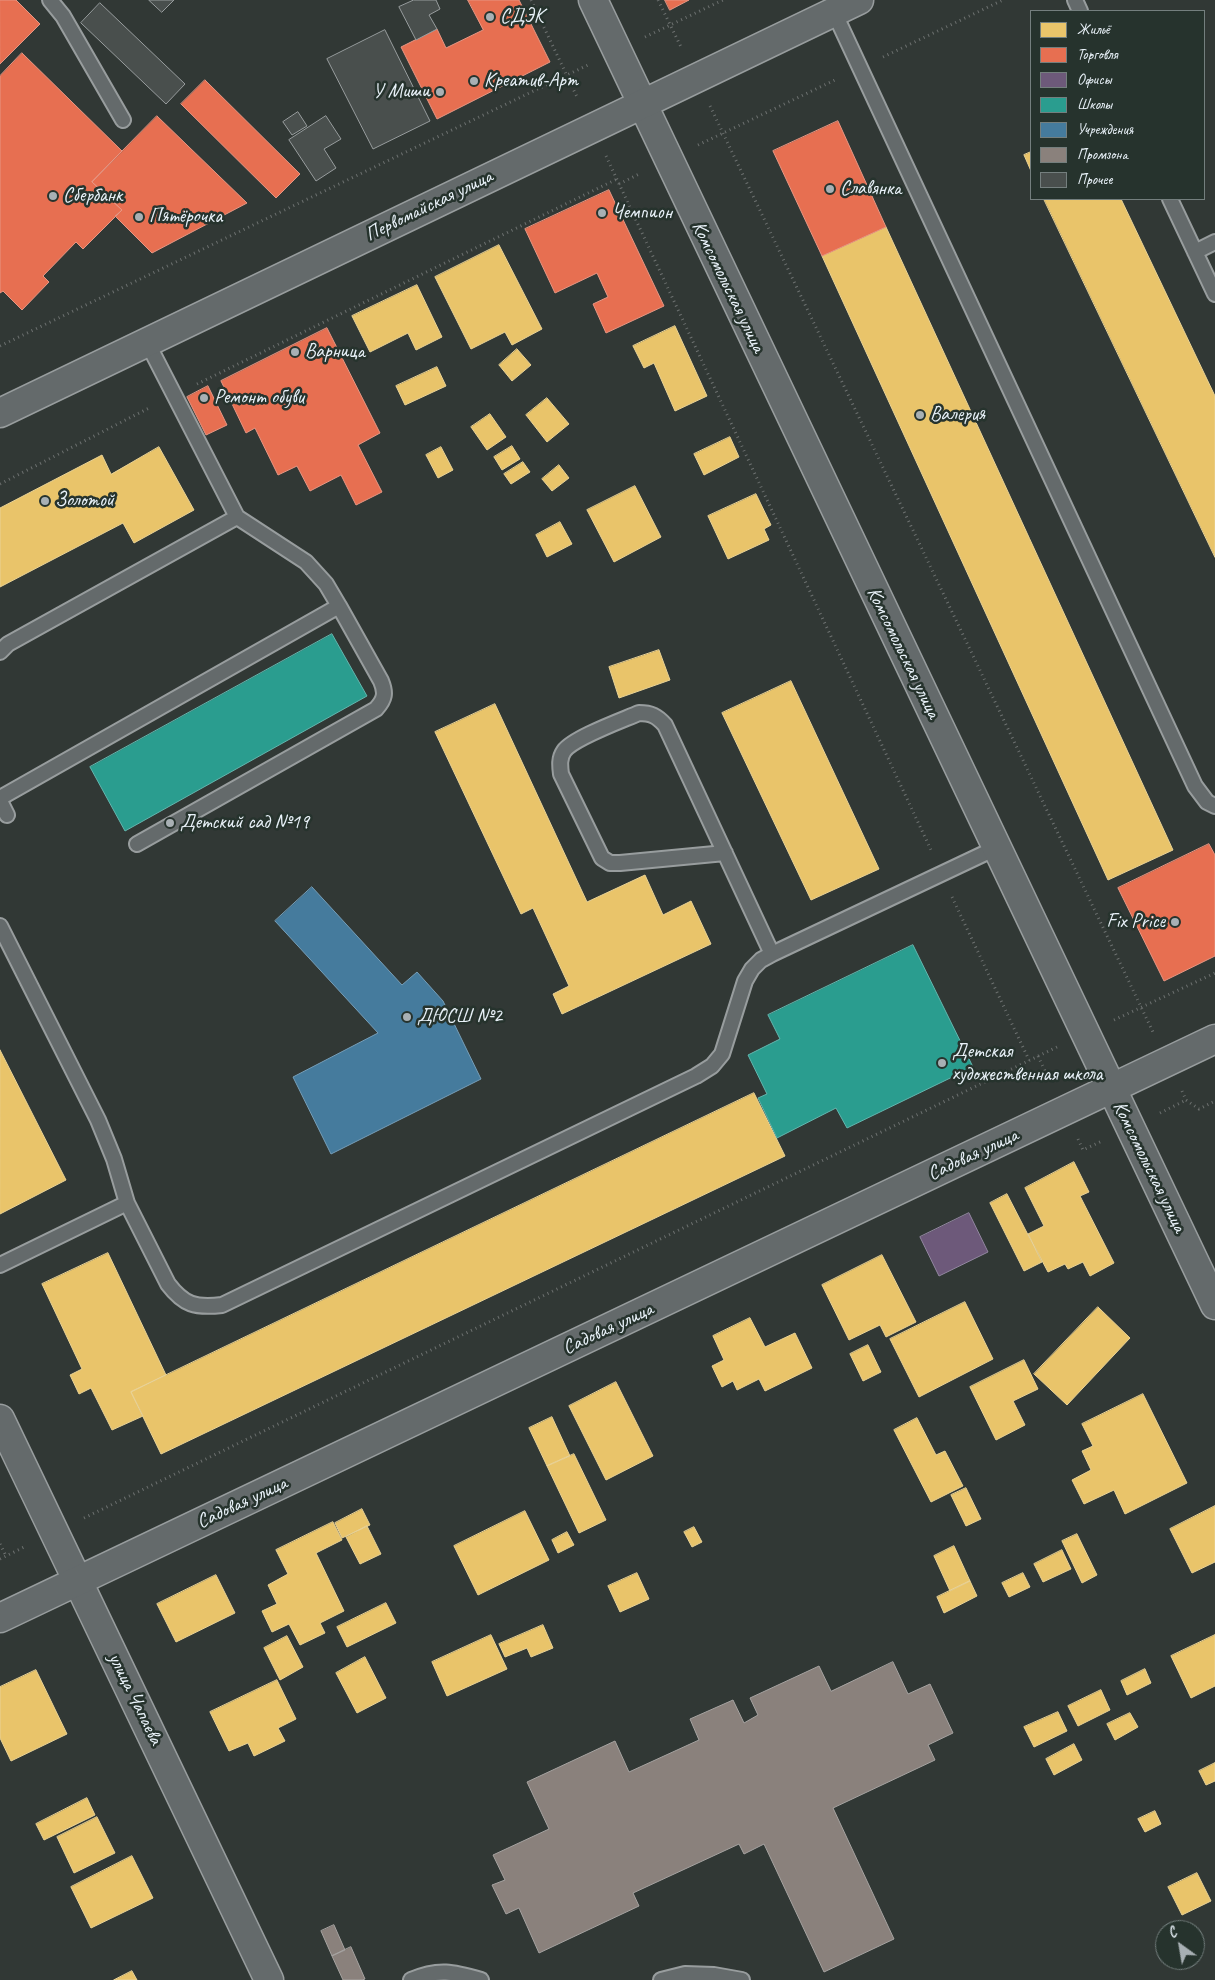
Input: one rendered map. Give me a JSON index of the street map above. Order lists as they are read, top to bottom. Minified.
{"streets":{"street":["Первомайская улица","Комсомольская улица","Садовая улица","улица Чапаева"]},"crossings":[["Первомайская улица","Комсомольская улица"],["Комсомольская улица","Садовая улица"],["Садовая улица","улица Чапаева"]],"places":["СДЭК","Креатив-Арт","У Миши","Славянка","Сбербанк","Чемпион","Пятёрочка","Варница","Ремонт обуви","Валерия","Золотой","Детский сад №19","Fix Price","ДЮСШ №2","Детская художественная школа"],"legend":["Жильё","Торговля","Офисы","Школы","Учреждения","Промзона","Прочее"],"north":"top left"}
